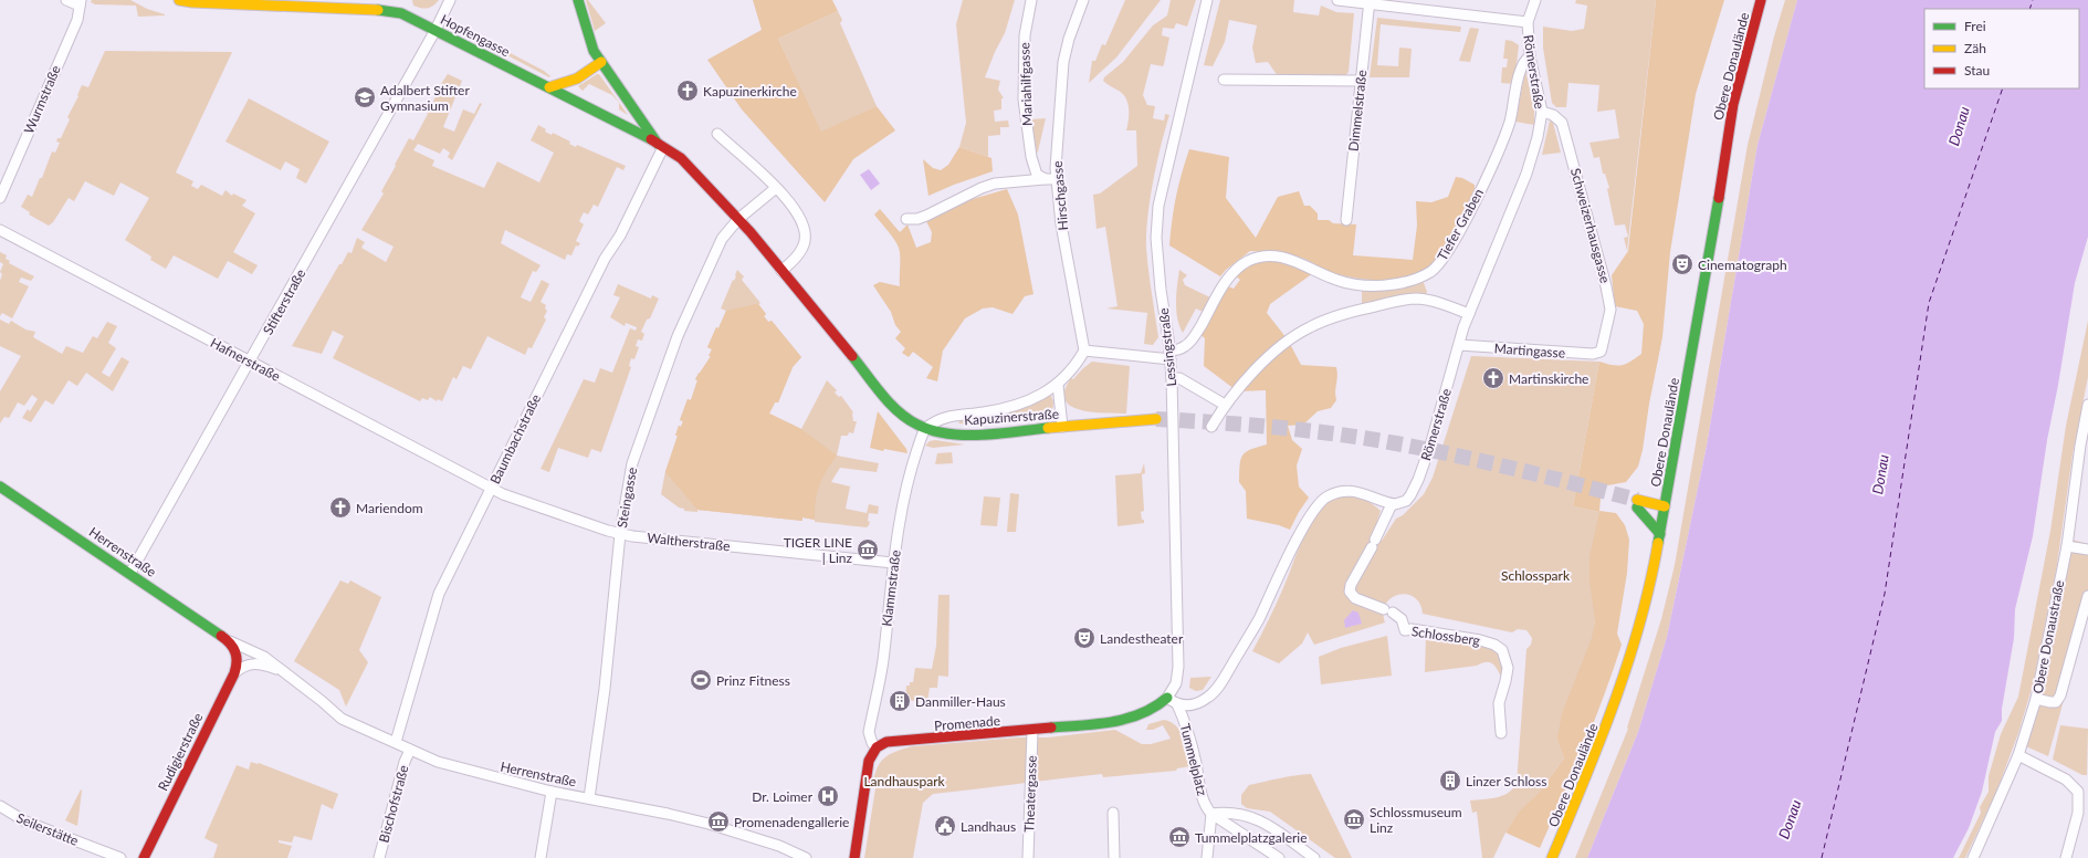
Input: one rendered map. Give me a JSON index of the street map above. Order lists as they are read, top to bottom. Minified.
{"streets":{"main road":["Hopfengasse","Obere Donaulände","Kapuzinerstraße","Herrenstraße","Promenade","Rudigierstraße"],"street":["Römerstraße","Mariahilfgasse","Wurmstraße","Dimmelstraße","Hirschgasse","Tiefer Graben","Schweizerhausgasse","Stifterstraße","Lessingstraße","Martingasse","Hafnerstraße","Baumbachstraße","Steingasse","Waltherstraße","Klammstraße","Schlossberg","Obere Donaustraße","Tummelplatz","Theatergasse","Bischofstraße","Seilerstätte"]},"crossings":[["Hopfengasse","Stifterstraße"],["Hopfengasse","Kapuzinerstraße"],["Römerstraße","Tiefer Graben"],["Römerstraße","Schweizerhausgasse"],["Römerstraße","Martingasse"],["Römerstraße","Schlossberg"],["Mariahilfgasse","Hirschgasse"],["Tiefer Graben","Lessingstraße"],["Schweizerhausgasse","Martingasse"],["Stifterstraße","Hafnerstraße"],["Stifterstraße","Herrenstraße"],["Lessingstraße","Promenade"],["Hafnerstraße","Baumbachstraße"],["Hafnerstraße","Waltherstraße"],["Kapuzinerstraße","Baumbachstraße"],["Kapuzinerstraße","Steingasse"],["Kapuzinerstraße","Klammstraße"],["Baumbachstraße","Waltherstraße"],["Baumbachstraße","Herrenstraße"],["Steingasse","Waltherstraße"],["Steingasse","Herrenstraße"],["Waltherstraße","Klammstraße"],["Herrenstraße","Rudigierstraße"],["Herrenstraße","Bischofstraße"],["Klammstraße","Promenade"],["Promenade","Theatergasse"]],"water":["Donau"],"parks":["Schlosspark","Landhauspark"],"places":{"church":["Kapuzinerkirche","Martinskirche","Mariendom"],"school or university":["Adalbert Stifter Gymnasium"],"theatre":["Cinematograph","Landestheater"],"museum":["TIGER LINE | Linz","Schlossmuseum Linz","Promenadengallerie","Tummelplatzgalerie"],"sports":["Prinz Fitness"],"building":["Danmiller-Haus","Linzer Schloss"],"hospital":["Dr. Loimer"],"public building":["Landhaus"]},"legend":["Frei","Zäh","Stau"]}
